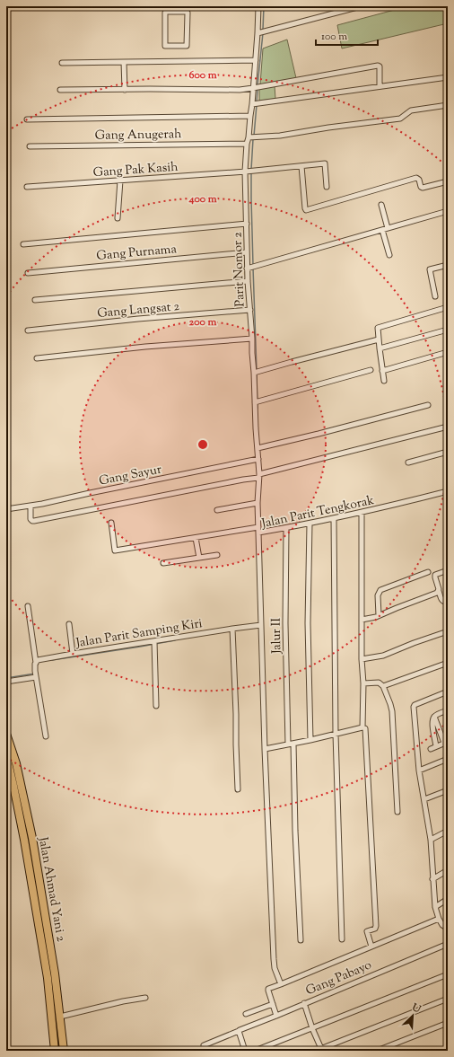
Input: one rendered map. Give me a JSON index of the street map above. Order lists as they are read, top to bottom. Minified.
{"streets":{"highway":["Jalan Ahmad Yani 2"],"street":["Gang Anugerah","Gang Pak Kasih","Gang Purnama","Parit Nomor 2","Gang Langsat 2","Gang Sayur","Jalan Parit Tengkorak","Jalan Parit Samping Kiri","Jalur II","Gang Pabayo"]},"crossings":[["Gang Anugerah","Parit Nomor 2"],["Gang Pak Kasih","Parit Nomor 2"],["Gang Purnama","Parit Nomor 2"],["Parit Nomor 2","Gang Langsat 2"],["Parit Nomor 2","Gang Sayur"],["Parit Nomor 2","Jalan Parit Tengkorak"],["Jalan Parit Tengkorak","Jalan Parit Samping Kiri"],["Jalan Parit Tengkorak","Jalur II"]],"scale_bar":"100 m","north":"top right","rings":["600 m","400 m","200 m"]}
